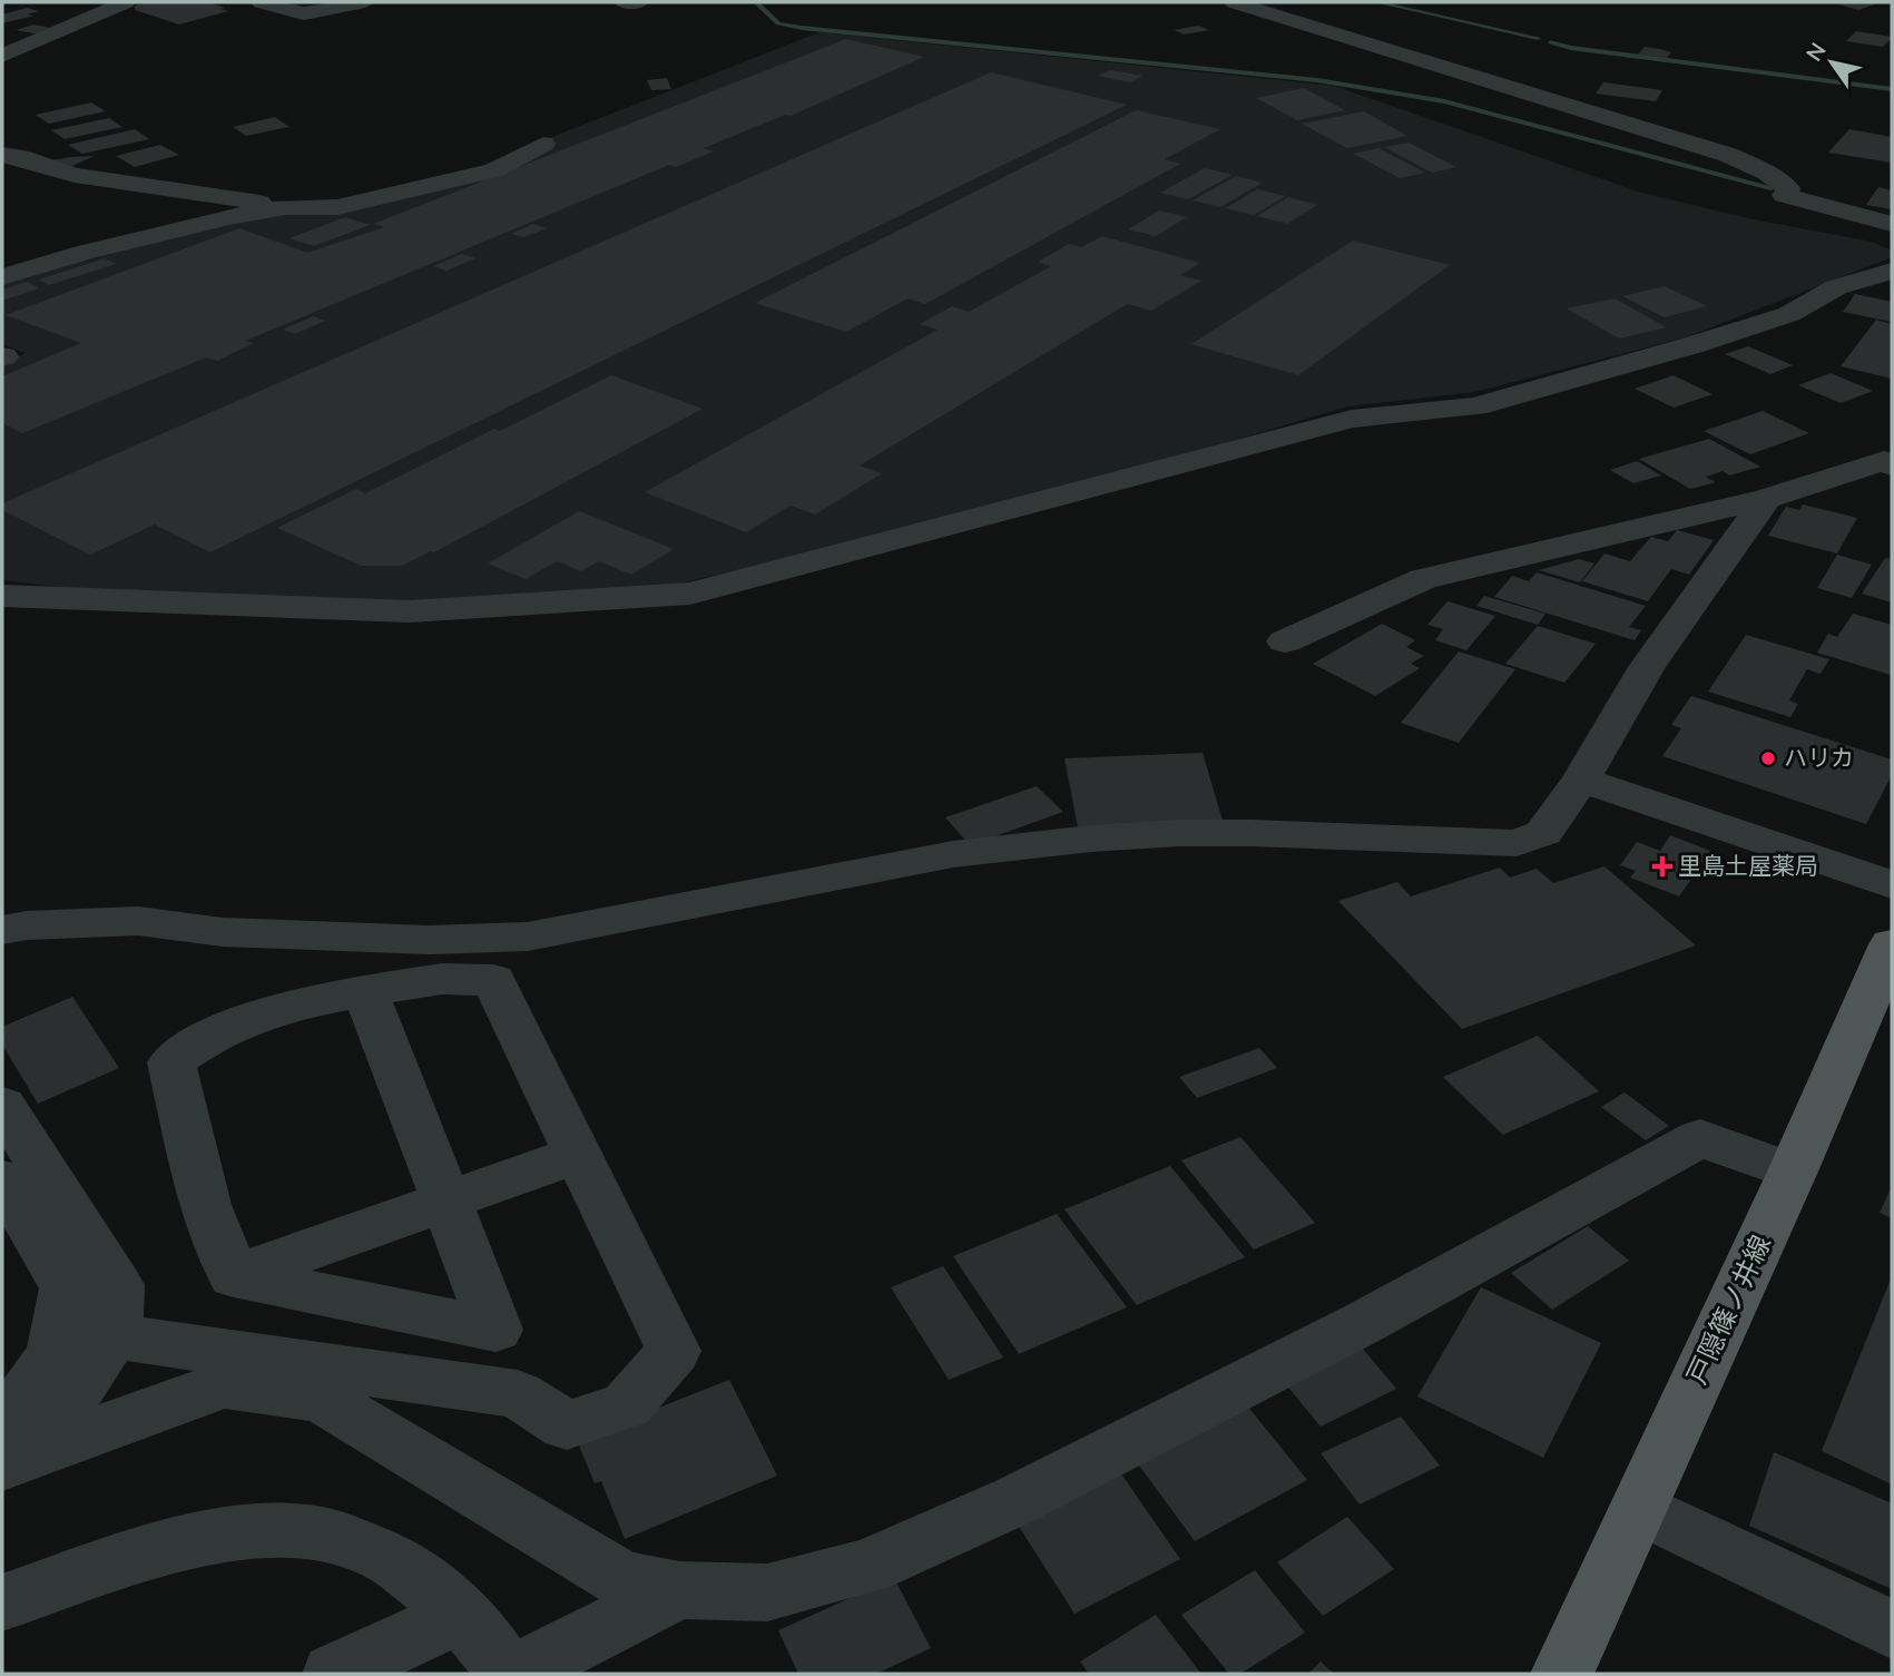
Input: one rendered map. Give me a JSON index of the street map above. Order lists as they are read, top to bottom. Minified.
{"streets":{"main road":["戸隠篠ノ井線"]},"places":{"other":["ハリカ"],"health":["里島土屋薬局"]},"north":"top left"}
